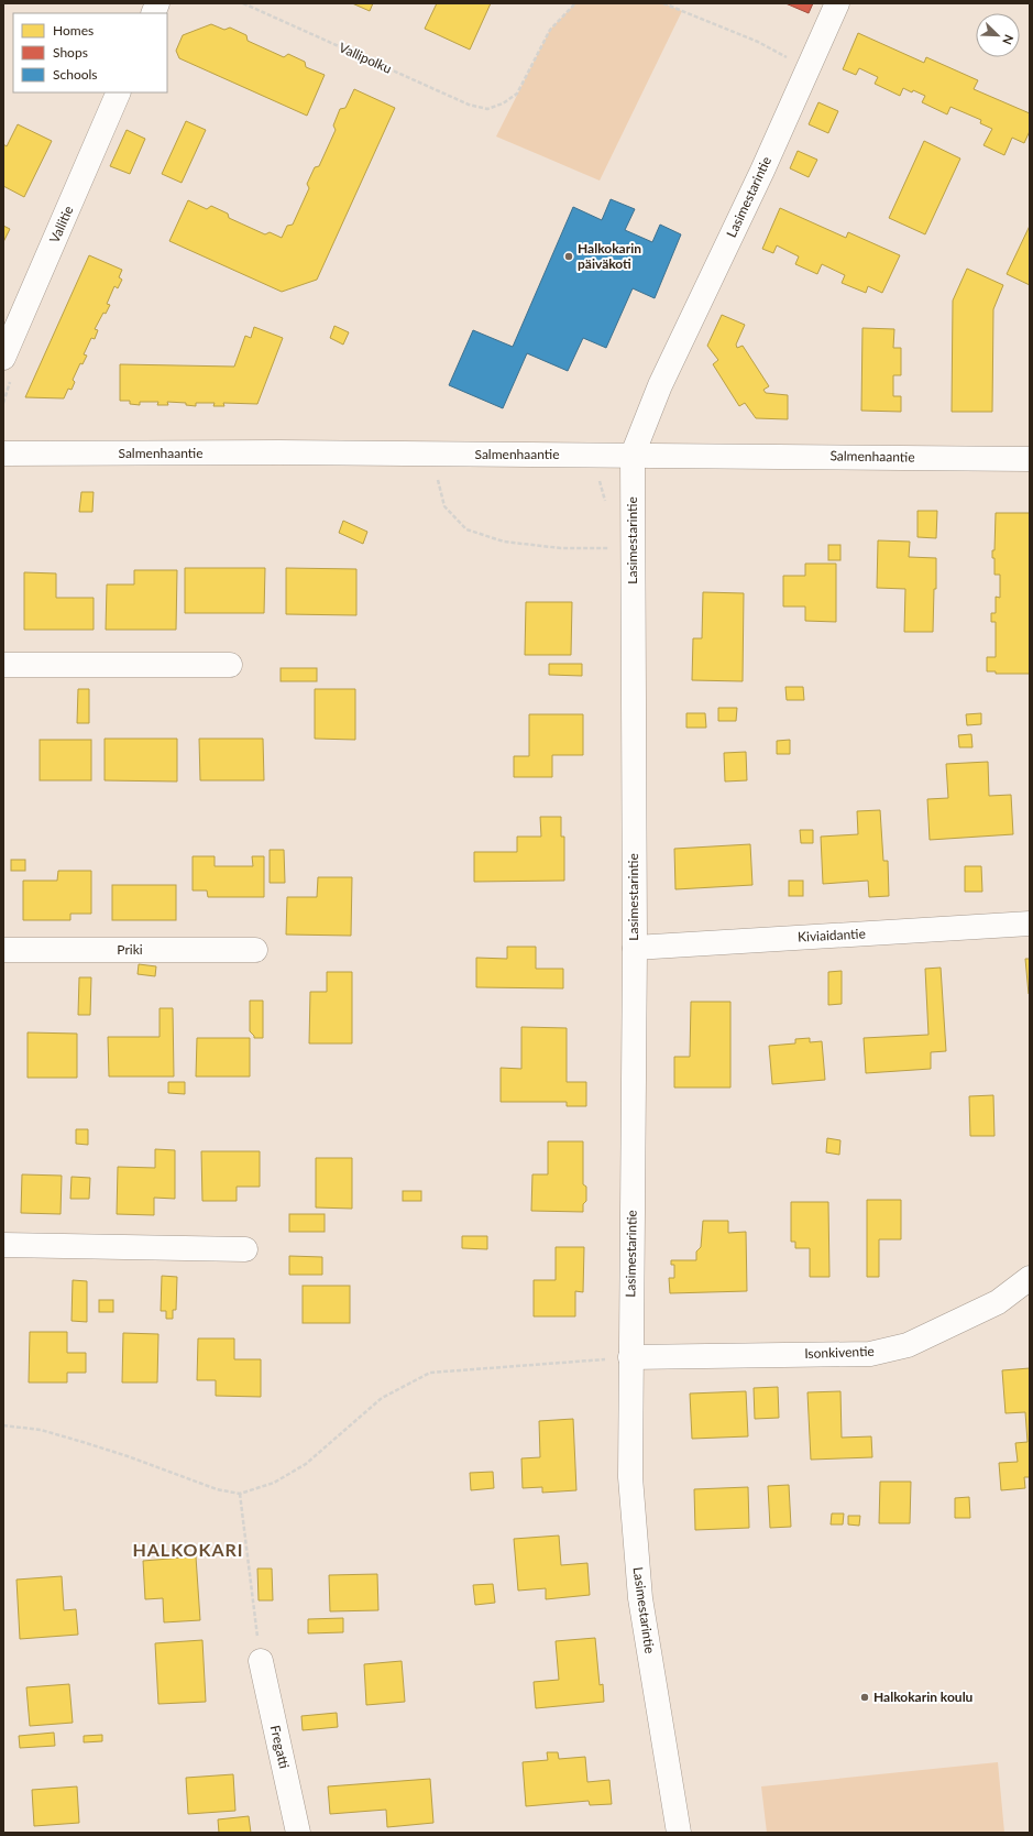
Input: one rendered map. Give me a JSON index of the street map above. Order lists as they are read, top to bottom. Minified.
{"streets":{"street":["Lasimestarintie","Vallitie","Salmenhaantie","Kiviaidantie","Priki","Isonkiventie","Fregatti"],"path":["Vallipolku"]},"crossings":[["Lasimestarintie","Salmenhaantie"],["Lasimestarintie","Kiviaidantie"],["Lasimestarintie","Isonkiventie"]],"districts":["HALKOKARI"],"places":["Halkokarin päiväkoti","Halkokarin koulu"],"legend":["Homes","Shops","Schools"],"north":"bottom right"}
